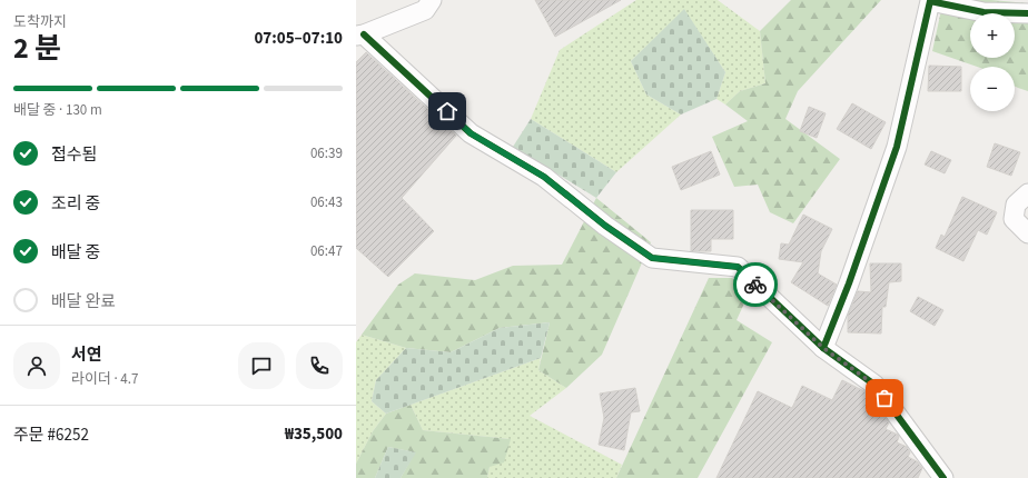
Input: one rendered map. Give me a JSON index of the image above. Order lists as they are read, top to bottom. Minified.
{"page":{"heading":["2 분","도착까지","07:05–07:10"],"panel":["서연","라이더 · 4.7","주문 #6252","₩35,500"],"map_buttons":["+","−"],"bar":"배달 중 · 130 m","list":[["접수됨","06:39"],["조리 중","06:43"],["배달 중","06:47"],"배달 완료"]}}
